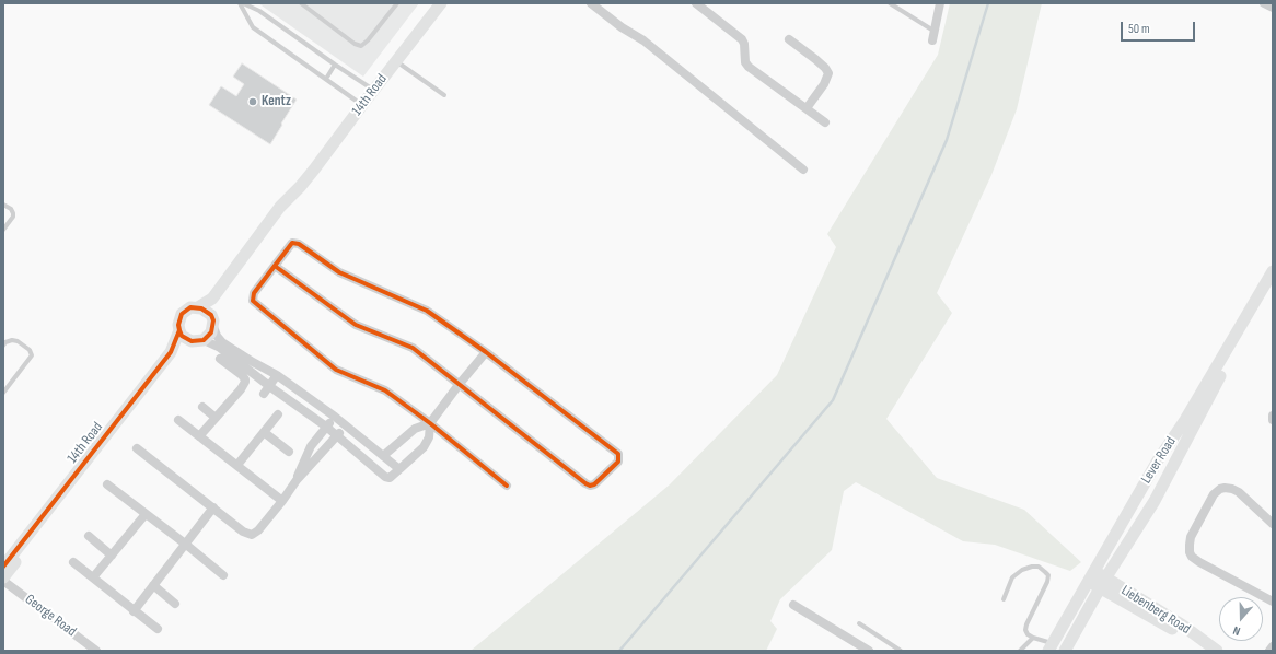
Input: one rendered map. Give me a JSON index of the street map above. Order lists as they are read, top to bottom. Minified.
{"streets":{"street":["14th Road","Lever Road","Liebenberg Road","George Road"]},"crossings":[["14th Road","George Road"],["Lever Road","Liebenberg Road"]],"places":["Kentz"],"scale_bar":"50 m","north":"bottom"}
